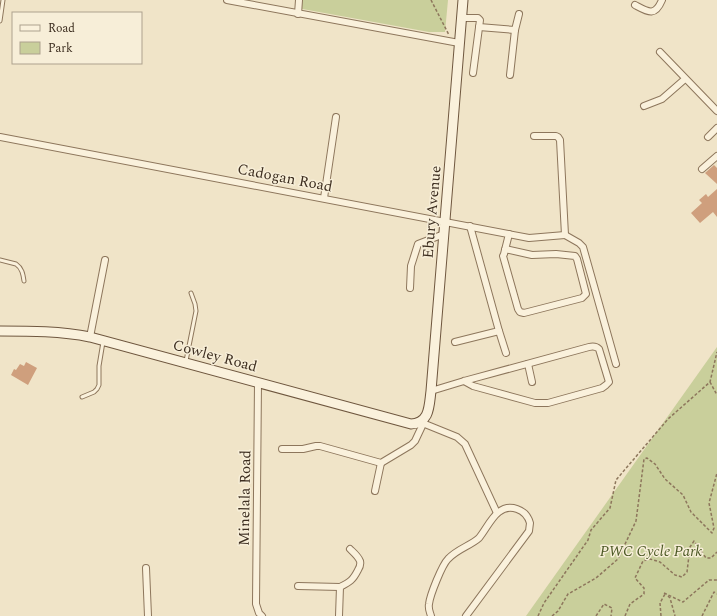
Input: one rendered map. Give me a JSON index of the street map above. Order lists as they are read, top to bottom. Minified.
{"streets":{"street":["Cadogan Road","Ebury Avenue","Cowley Road","Minelala Road"]},"crossings":[["Cadogan Road","Ebury Avenue"],["Ebury Avenue","Cowley Road"],["Cowley Road","Minelala Road"]],"parks":["PWC Cycle Park"],"legend":["Road","Park"]}
